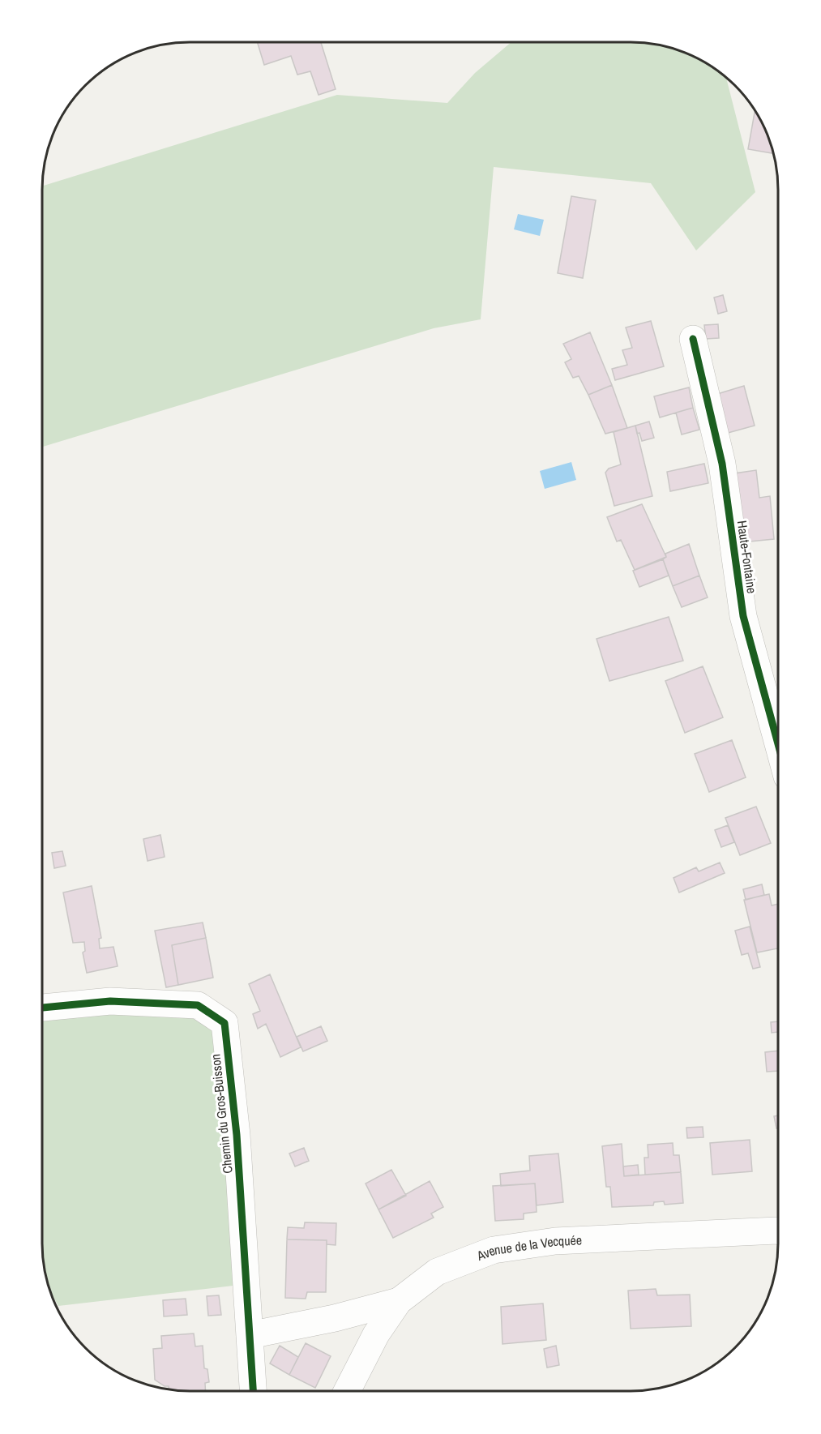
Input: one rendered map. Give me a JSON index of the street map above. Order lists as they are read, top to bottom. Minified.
{"streets":{"street":["Haute-Fontaine","Chemin du Gros-Buisson","Avenue de la Vecquée"]}}
